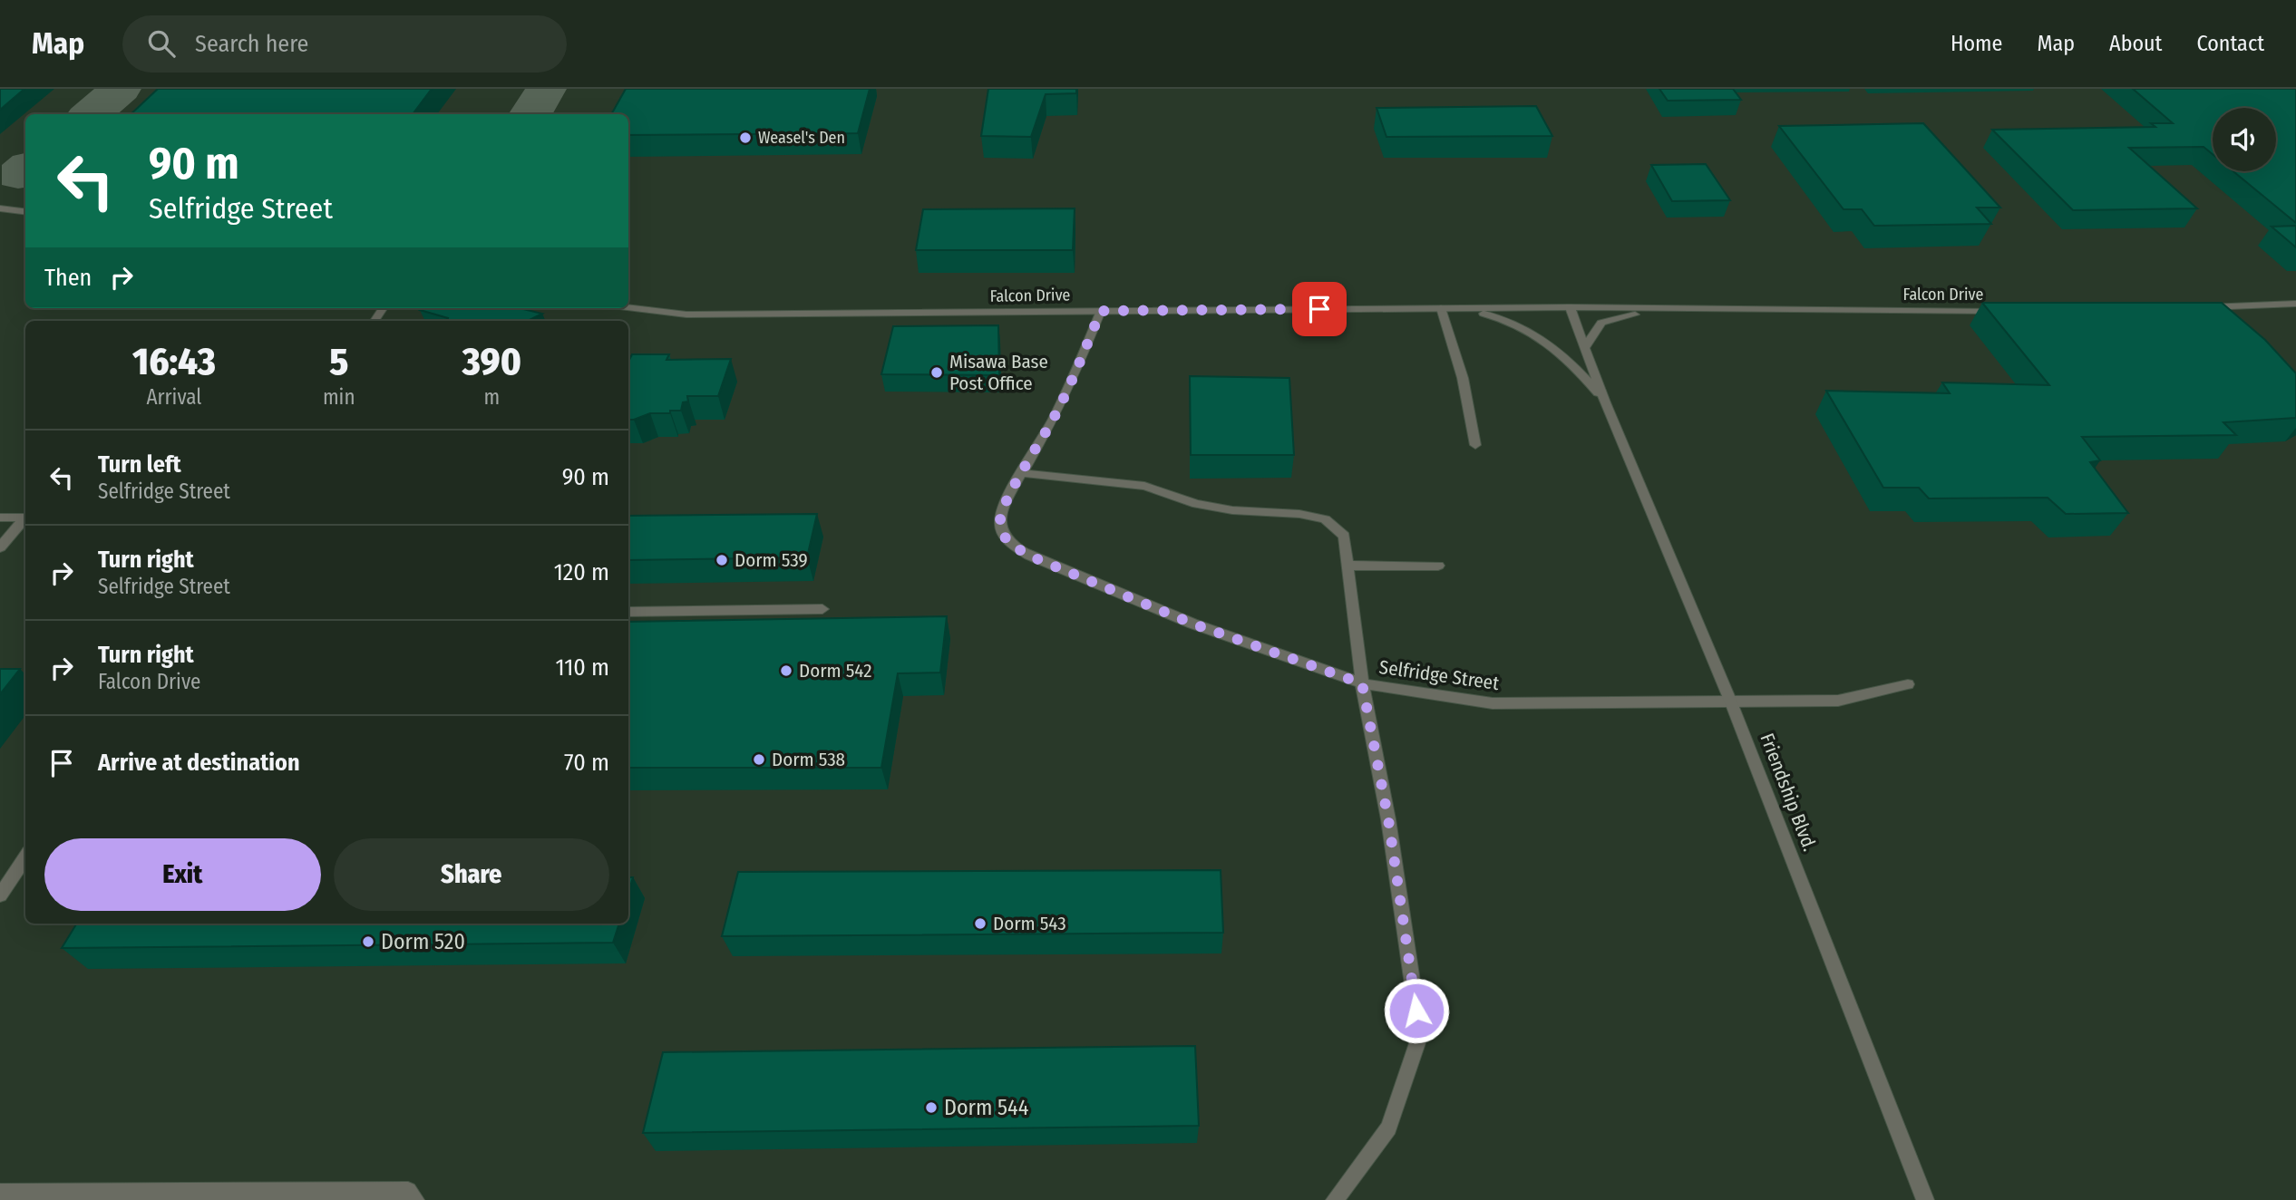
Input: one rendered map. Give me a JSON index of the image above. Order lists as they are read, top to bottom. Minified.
{"streets":{"street":["Falcon Drive","Selfridge Street","Friendship Blvd."]},"crossings":[["Falcon Drive","Selfridge Street"],["Falcon Drive","Friendship Blvd."],["Selfridge Street","Friendship Blvd."]],"places":["Weasel's Den","Misawa Base Post Office","Dorm 539","Dorm 542","Dorm 538","Dorm 543","Dorm 520","Dorm 544"],"page":{"header":"Map","search":"Search here","nav":["Home","Map","About","Contact"],"turn":["90 m","Selfridge Street"],"then":"Then","eta":["16:43","Arrival","5","min","390","m"],"list":[{"name":"Turn left","note":"Selfridge Street","value":"90 m"},{"name":"Turn right","note":"Selfridge Street","value":"120 m"},{"name":"Turn right","note":"Falcon Drive","value":"110 m"},{"name":"Arrive at destination","value":"70 m"}],"buttons":["Exit","Share"]}}
